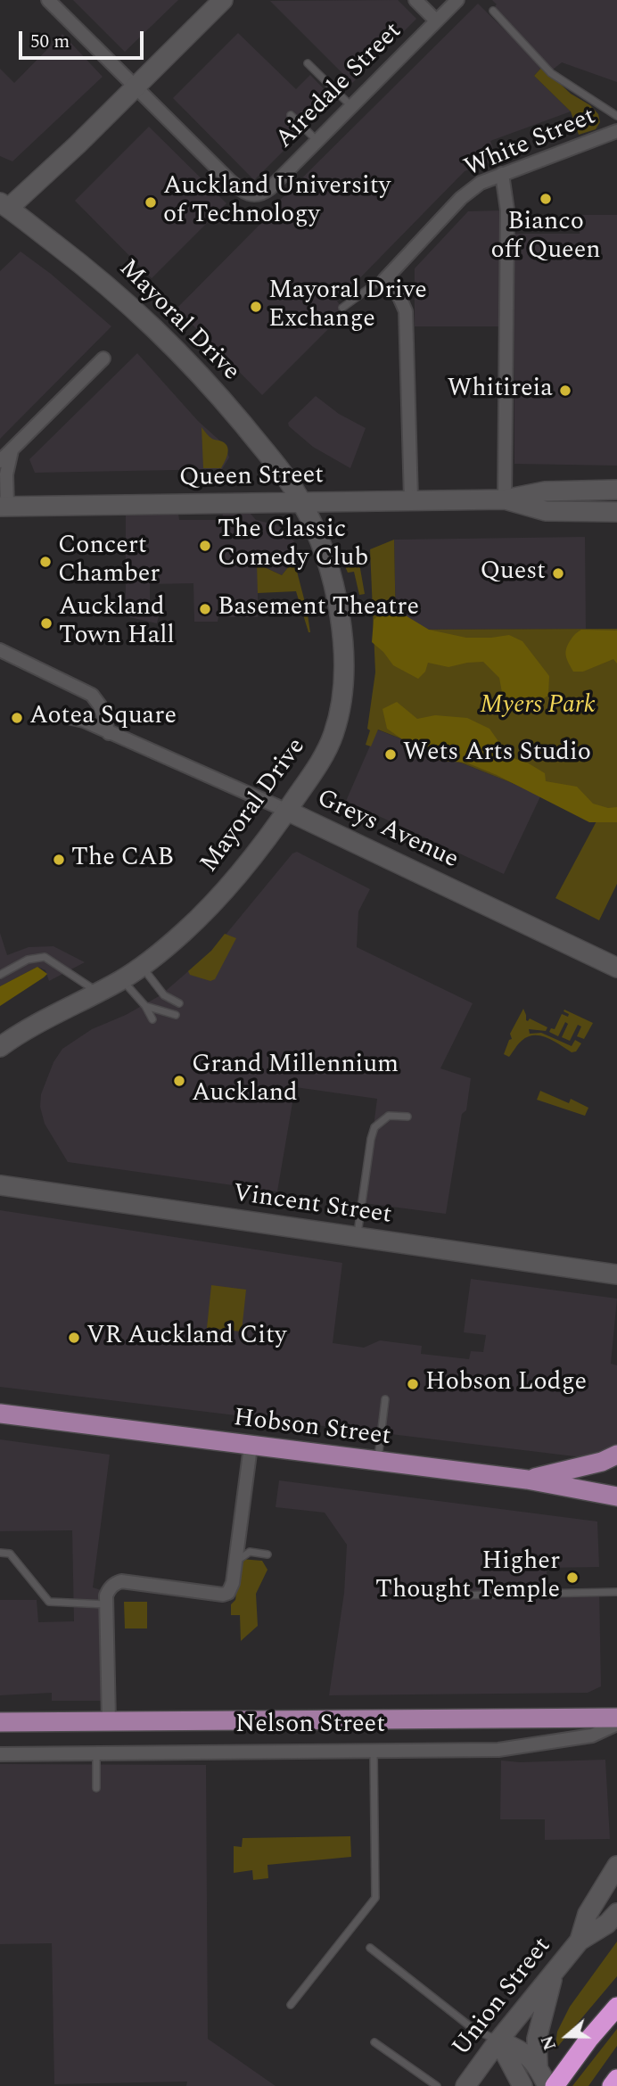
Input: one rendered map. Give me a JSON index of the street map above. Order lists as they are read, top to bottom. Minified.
{"streets":{"main road":["Mayoral Drive","Queen Street","Greys Avenue","Vincent Street","Hobson Street","Nelson Street","Union Street"],"street":["Airedale Street","White Street"]},"crossings":[["Mayoral Drive","Queen Street"],["Mayoral Drive","Greys Avenue"]],"parks":["Myers Park"],"places":["Bianco off Queen","Auckland University of Technology","Mayoral Drive Exchange","Whitireia","The Classic Comedy Club","Concert Chamber","Quest","Basement Theatre","Auckland Town Hall","Aotea Square","Wets Arts Studio","The CAB","Grand Millennium Auckland","VR Auckland City","Hobson Lodge","Higher Thought Temple"],"scale_bar":"50 m","north":"left"}
